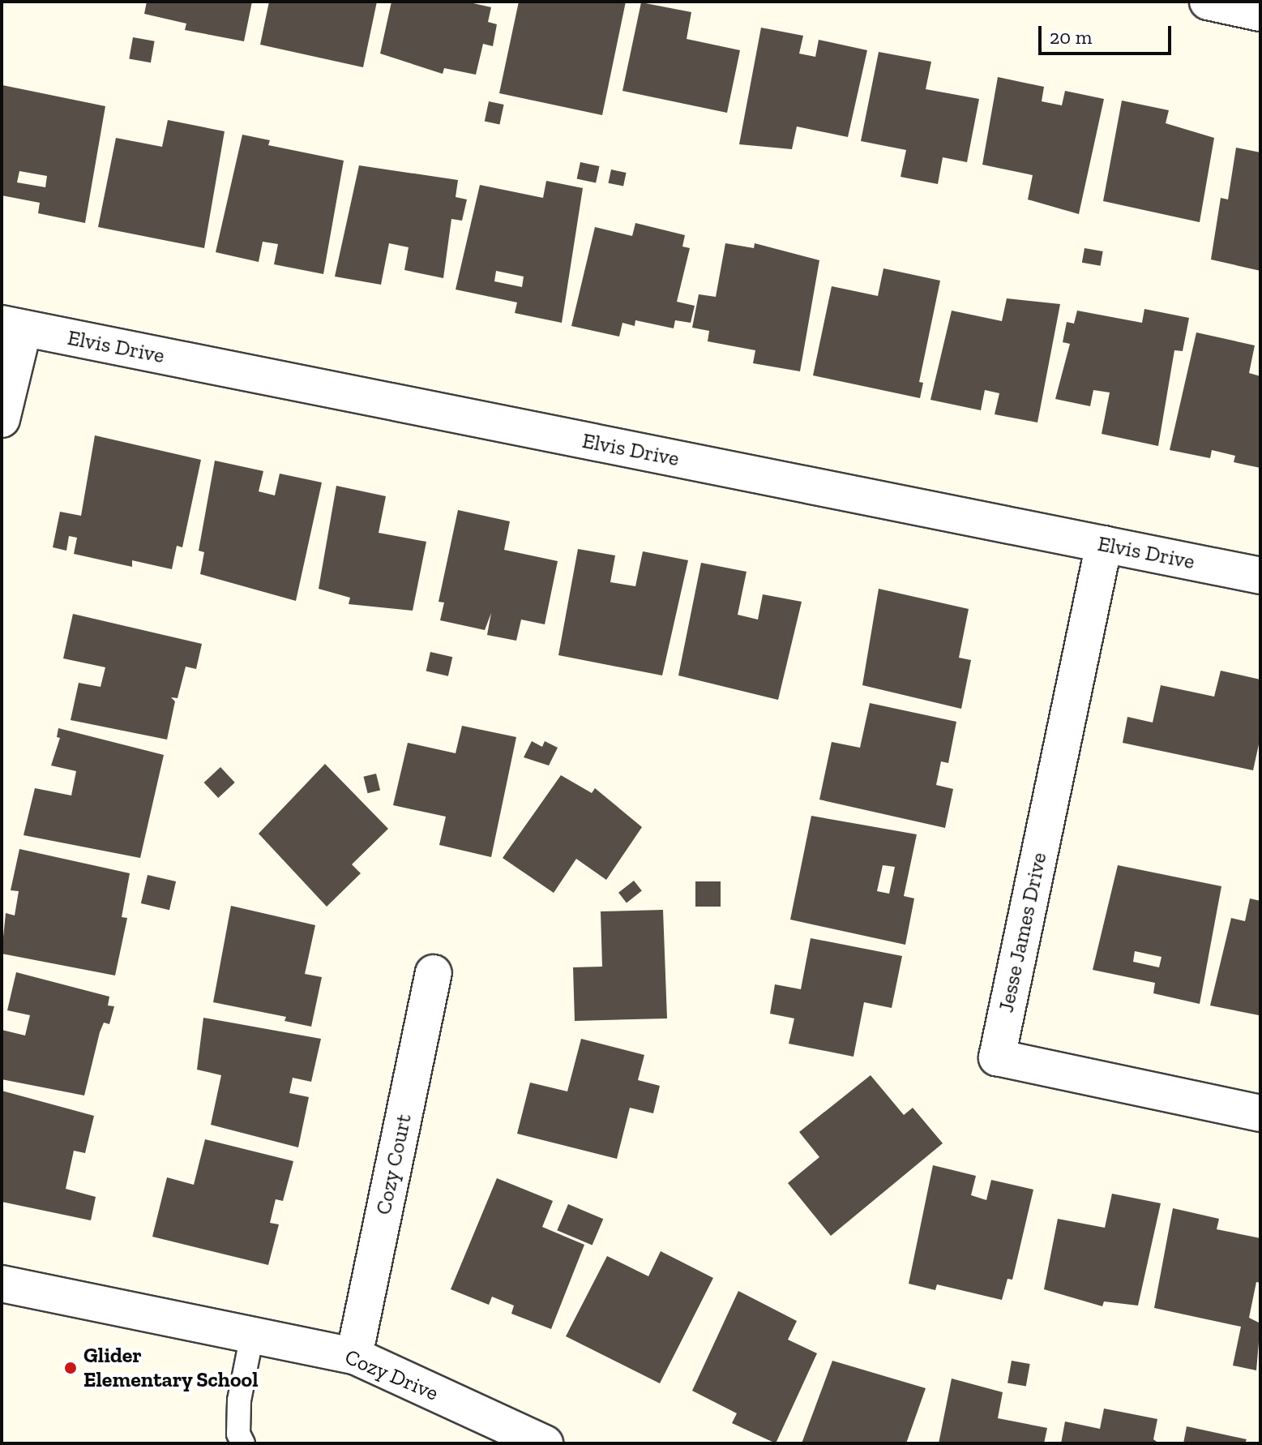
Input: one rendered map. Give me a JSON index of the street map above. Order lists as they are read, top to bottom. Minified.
{"streets":{"street":["Elvis Drive","Jesse James Drive","Cozy Court","Cozy Drive"]},"crossings":[["Elvis Drive","Jesse James Drive"],["Cozy Court","Cozy Drive"]],"places":["Glider Elementary School"],"scale_bar":"20 m"}
